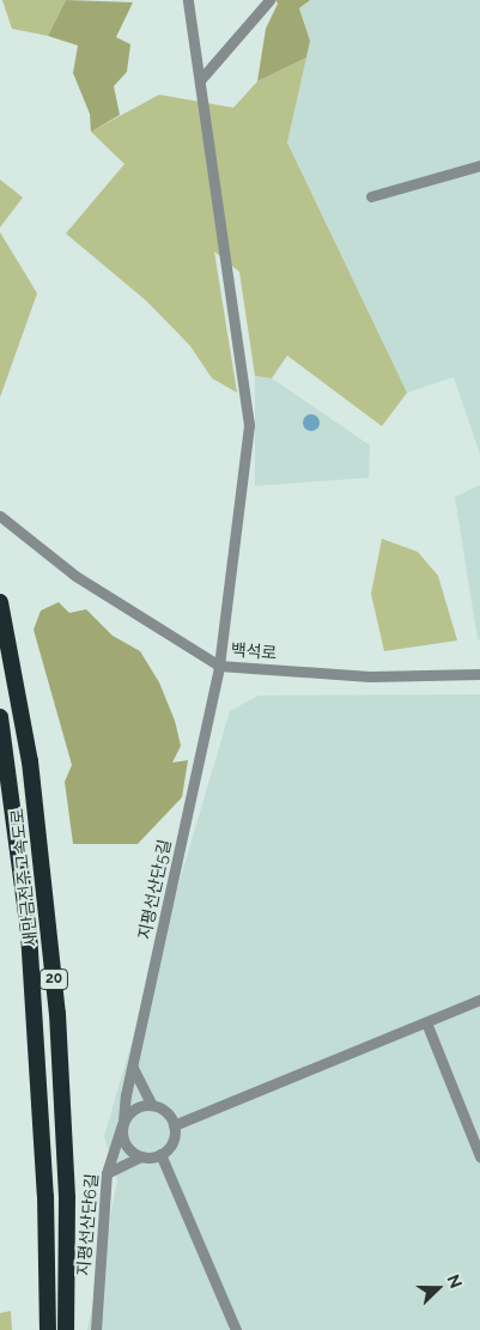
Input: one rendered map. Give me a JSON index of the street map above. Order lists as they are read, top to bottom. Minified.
{"streets":{"highway":["새만금전주고속도로","20"],"street":["백석로","지평선산단5길","지평선산단6길"]},"crossings":[["백석로","지평선산단5길"],["지평선산단5길","지평선산단6길"]],"north":"right"}
